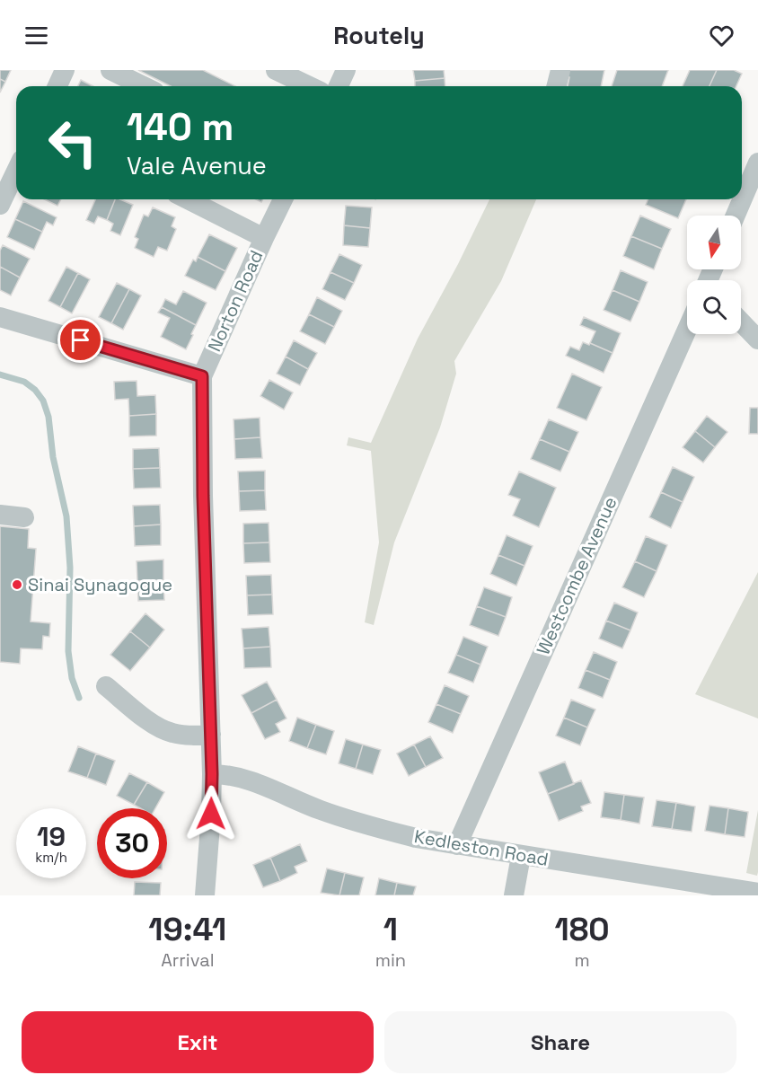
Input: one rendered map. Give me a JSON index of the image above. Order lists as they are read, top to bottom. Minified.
{"streets":{"street":["Norton Road","Westcombe Avenue","Kedleston Road"]},"crossings":[["Norton Road","Kedleston Road"],["Westcombe Avenue","Kedleston Road"]],"places":["Sinai Synagogue"],"north":"bottom","page":{"header":"Routely","turn":["140 m","Vale Avenue"],"speed":"19 km/h","limit":"30","eta":["19:41","Arrival","1","min","180","m"],"buttons":["Exit","Share"]}}
